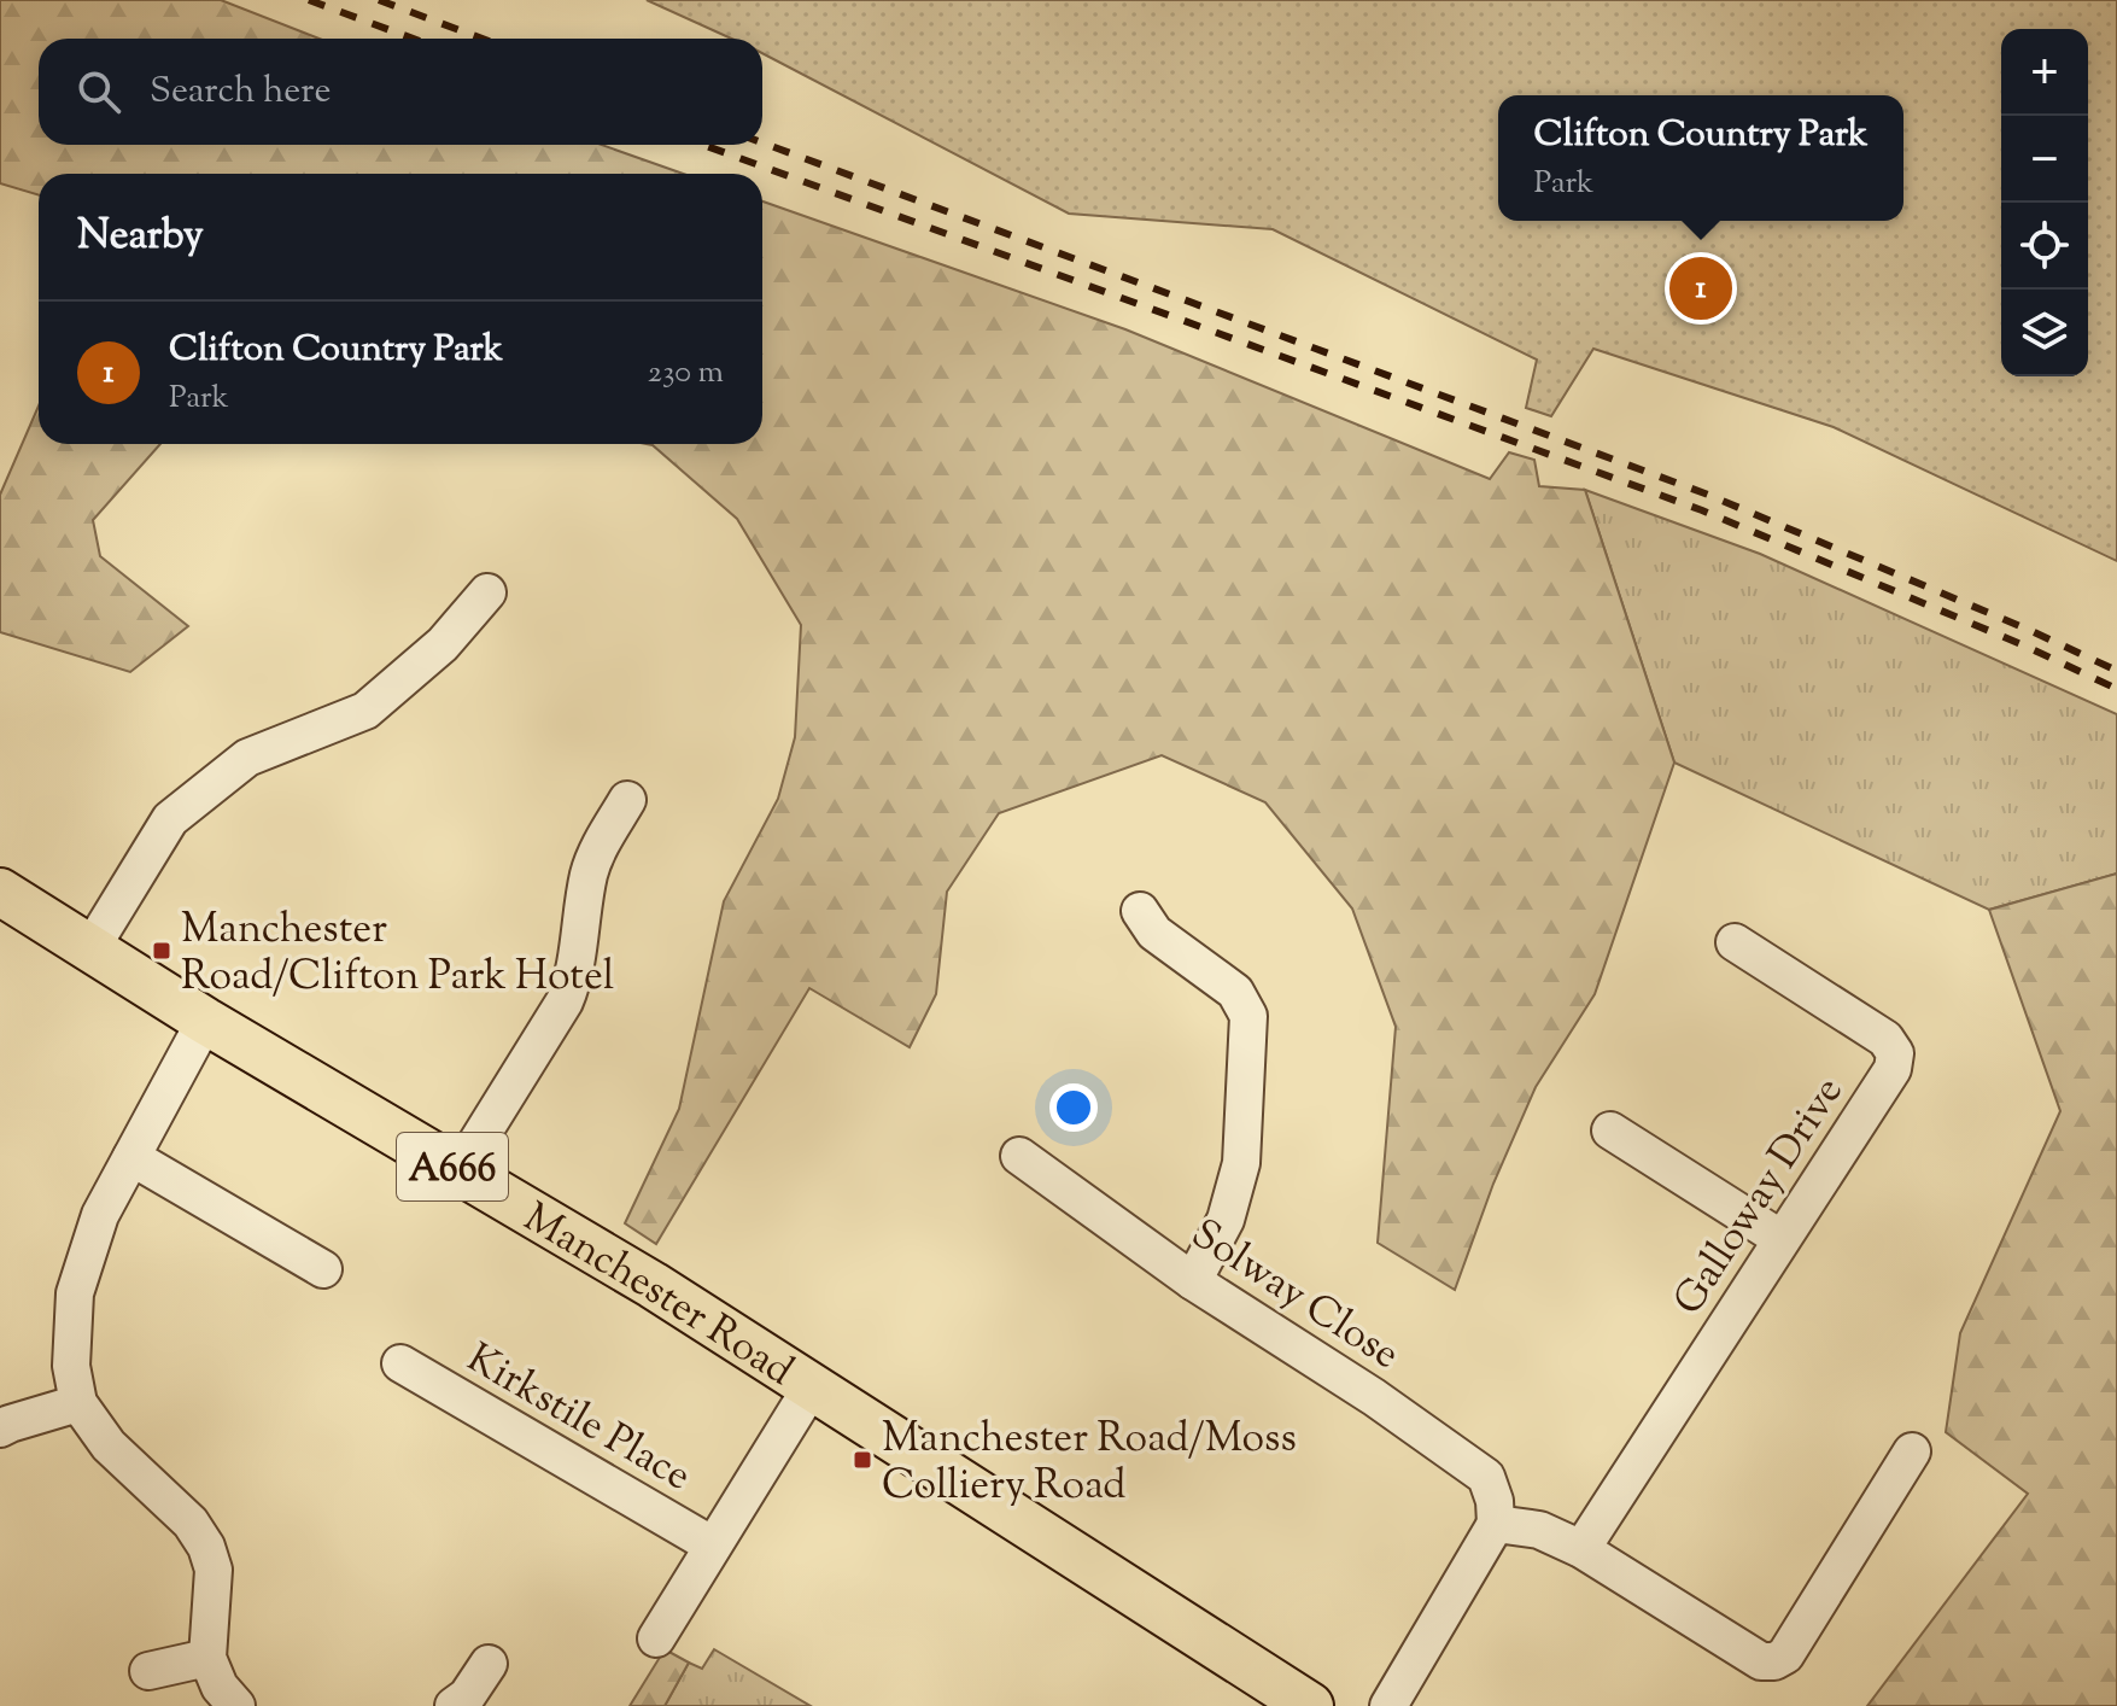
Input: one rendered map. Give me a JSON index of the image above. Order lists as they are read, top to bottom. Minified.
{"streets":{"main road":["A666","Manchester Road"],"street":["Galloway Drive","Solway Close","Kirkstile Place"]},"places":{"transit":["Manchester Road/Clifton Park Hotel","Manchester Road/Moss Colliery Road"]},"page":{"map_buttons":["+","−"],"search":"Search here","popup":["Clifton Country Park","Park"],"heading":"Nearby","pins":"1","list":[{"mark":"1","name":"Clifton Country Park","note":"Park","value":"230 m"}]}}
